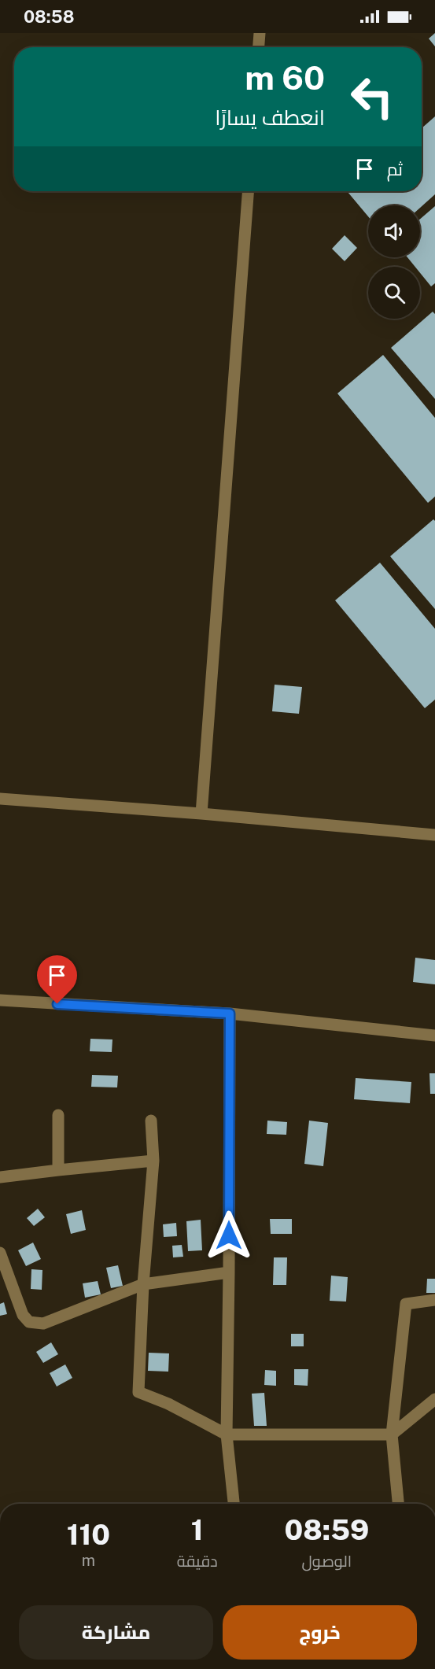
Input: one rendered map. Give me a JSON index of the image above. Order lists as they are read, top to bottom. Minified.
{"page":{"status":"08:58","turn":["60 m","انعطف يسارًا"],"then":"ثم","eta":["08:59","الوصول","1","دقيقة","110","m"],"buttons":["خروج","مشاركة"]}}
